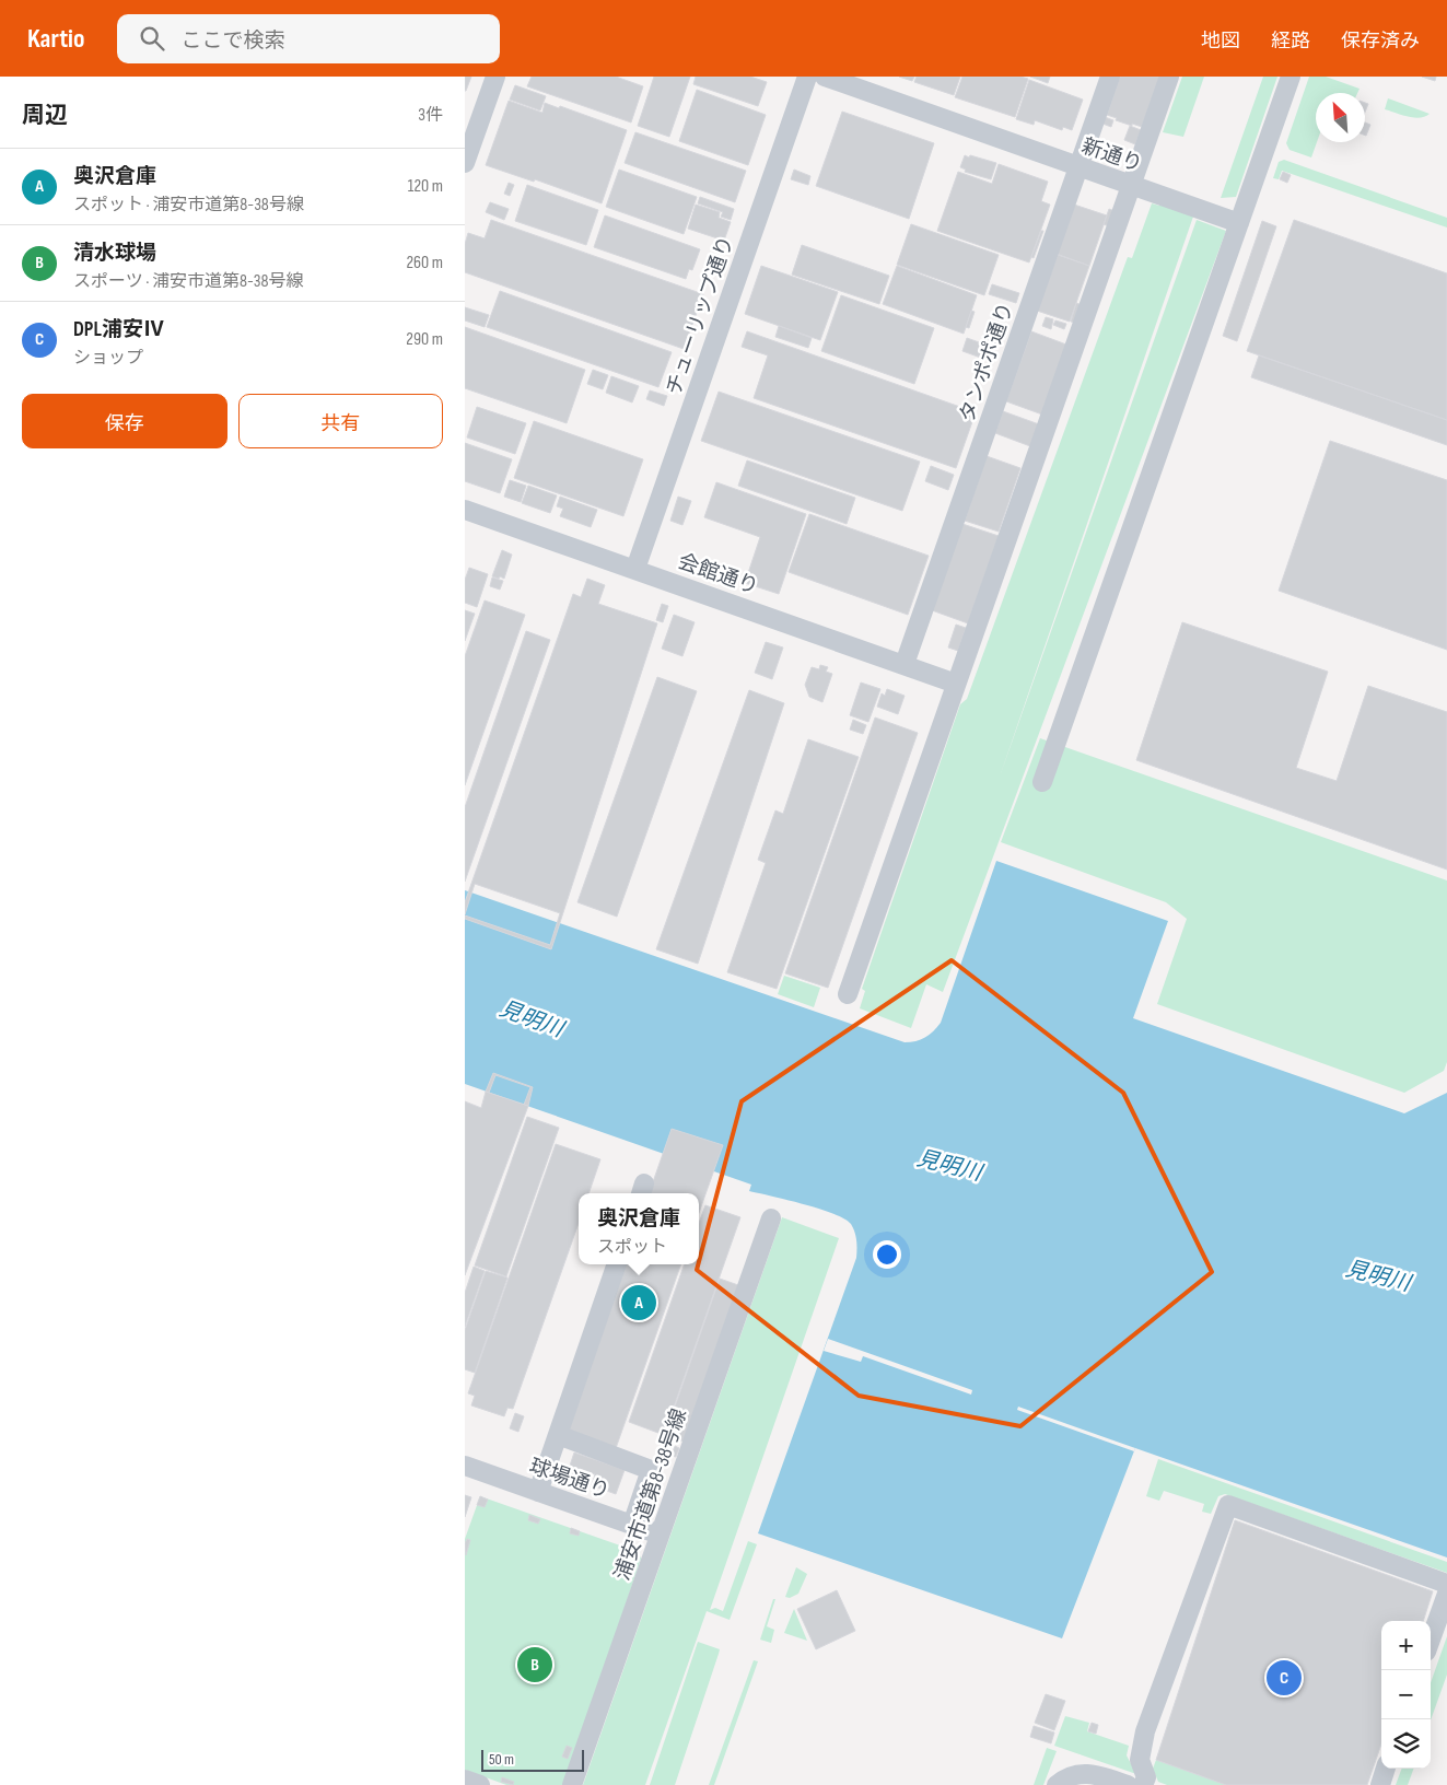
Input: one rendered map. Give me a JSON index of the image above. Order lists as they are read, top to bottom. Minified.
{"streets":{"street":["新通り","チューリップ通り","タンポポ通り","会館通り","球場通り","浦安市道第8-38号線"]},"crossings":[["新通り","タンポポ通り"],["チューリップ通り","会館通り"],["タンポポ通り","会館通り"],["球場通り","浦安市道第8-38号線"]],"water":["見明川"],"scale_bar":"50 m","north":"top left","page":{"header":"Kartio","search":"ここで検索","nav":["地図","経路","保存済み"],"heading":["周辺","3件"],"list":[{"mark":"A","name":"奥沢倉庫","note":"スポット · 浦安市道第8-38号線","value":"120 m"},{"mark":"B","name":"清水球場","note":"スポーツ · 浦安市道第8-38号線","value":"260 m"},{"mark":"C","name":"DPL浦安Ⅳ","note":"ショップ","value":"290 m"}],"buttons":["保存","共有"],"popup":["奥沢倉庫","スポット"],"pins":["A","B","C"],"map_buttons":["+","−"],"scale":"50 m"}}
